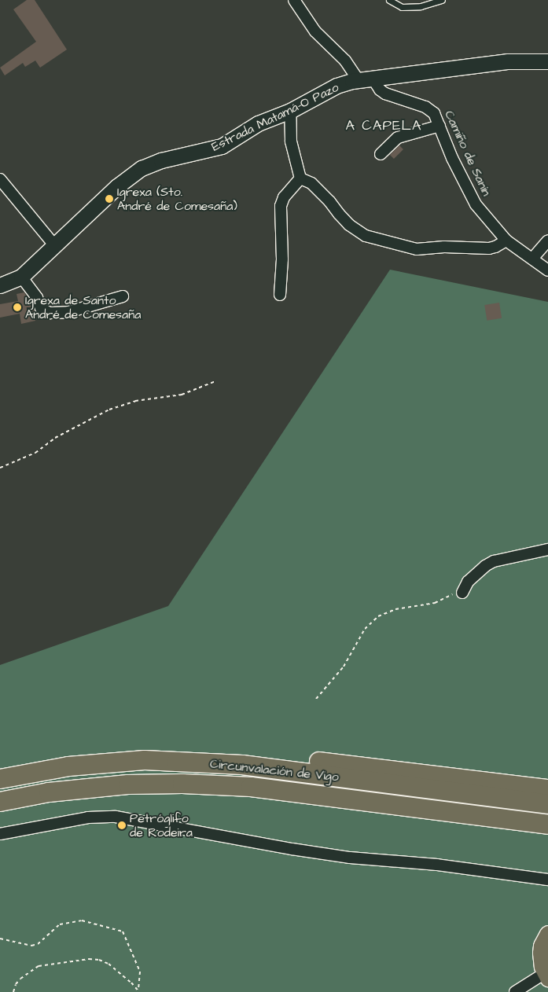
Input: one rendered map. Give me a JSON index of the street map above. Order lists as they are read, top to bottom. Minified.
{"streets":{"highway":["Circunvalación de Vigo"],"street":["Estrada Matamá-O Pazo","Camiño de Sanín"]},"crossings":[["Estrada Matamá-O Pazo","Camiño de Sanín"]],"districts":["A CAPELA"],"places":["Igrexa (Sto. André de Comesaña)","Igrexa de Santo André de Comesaña","Petróglifo de Rodeira"]}
